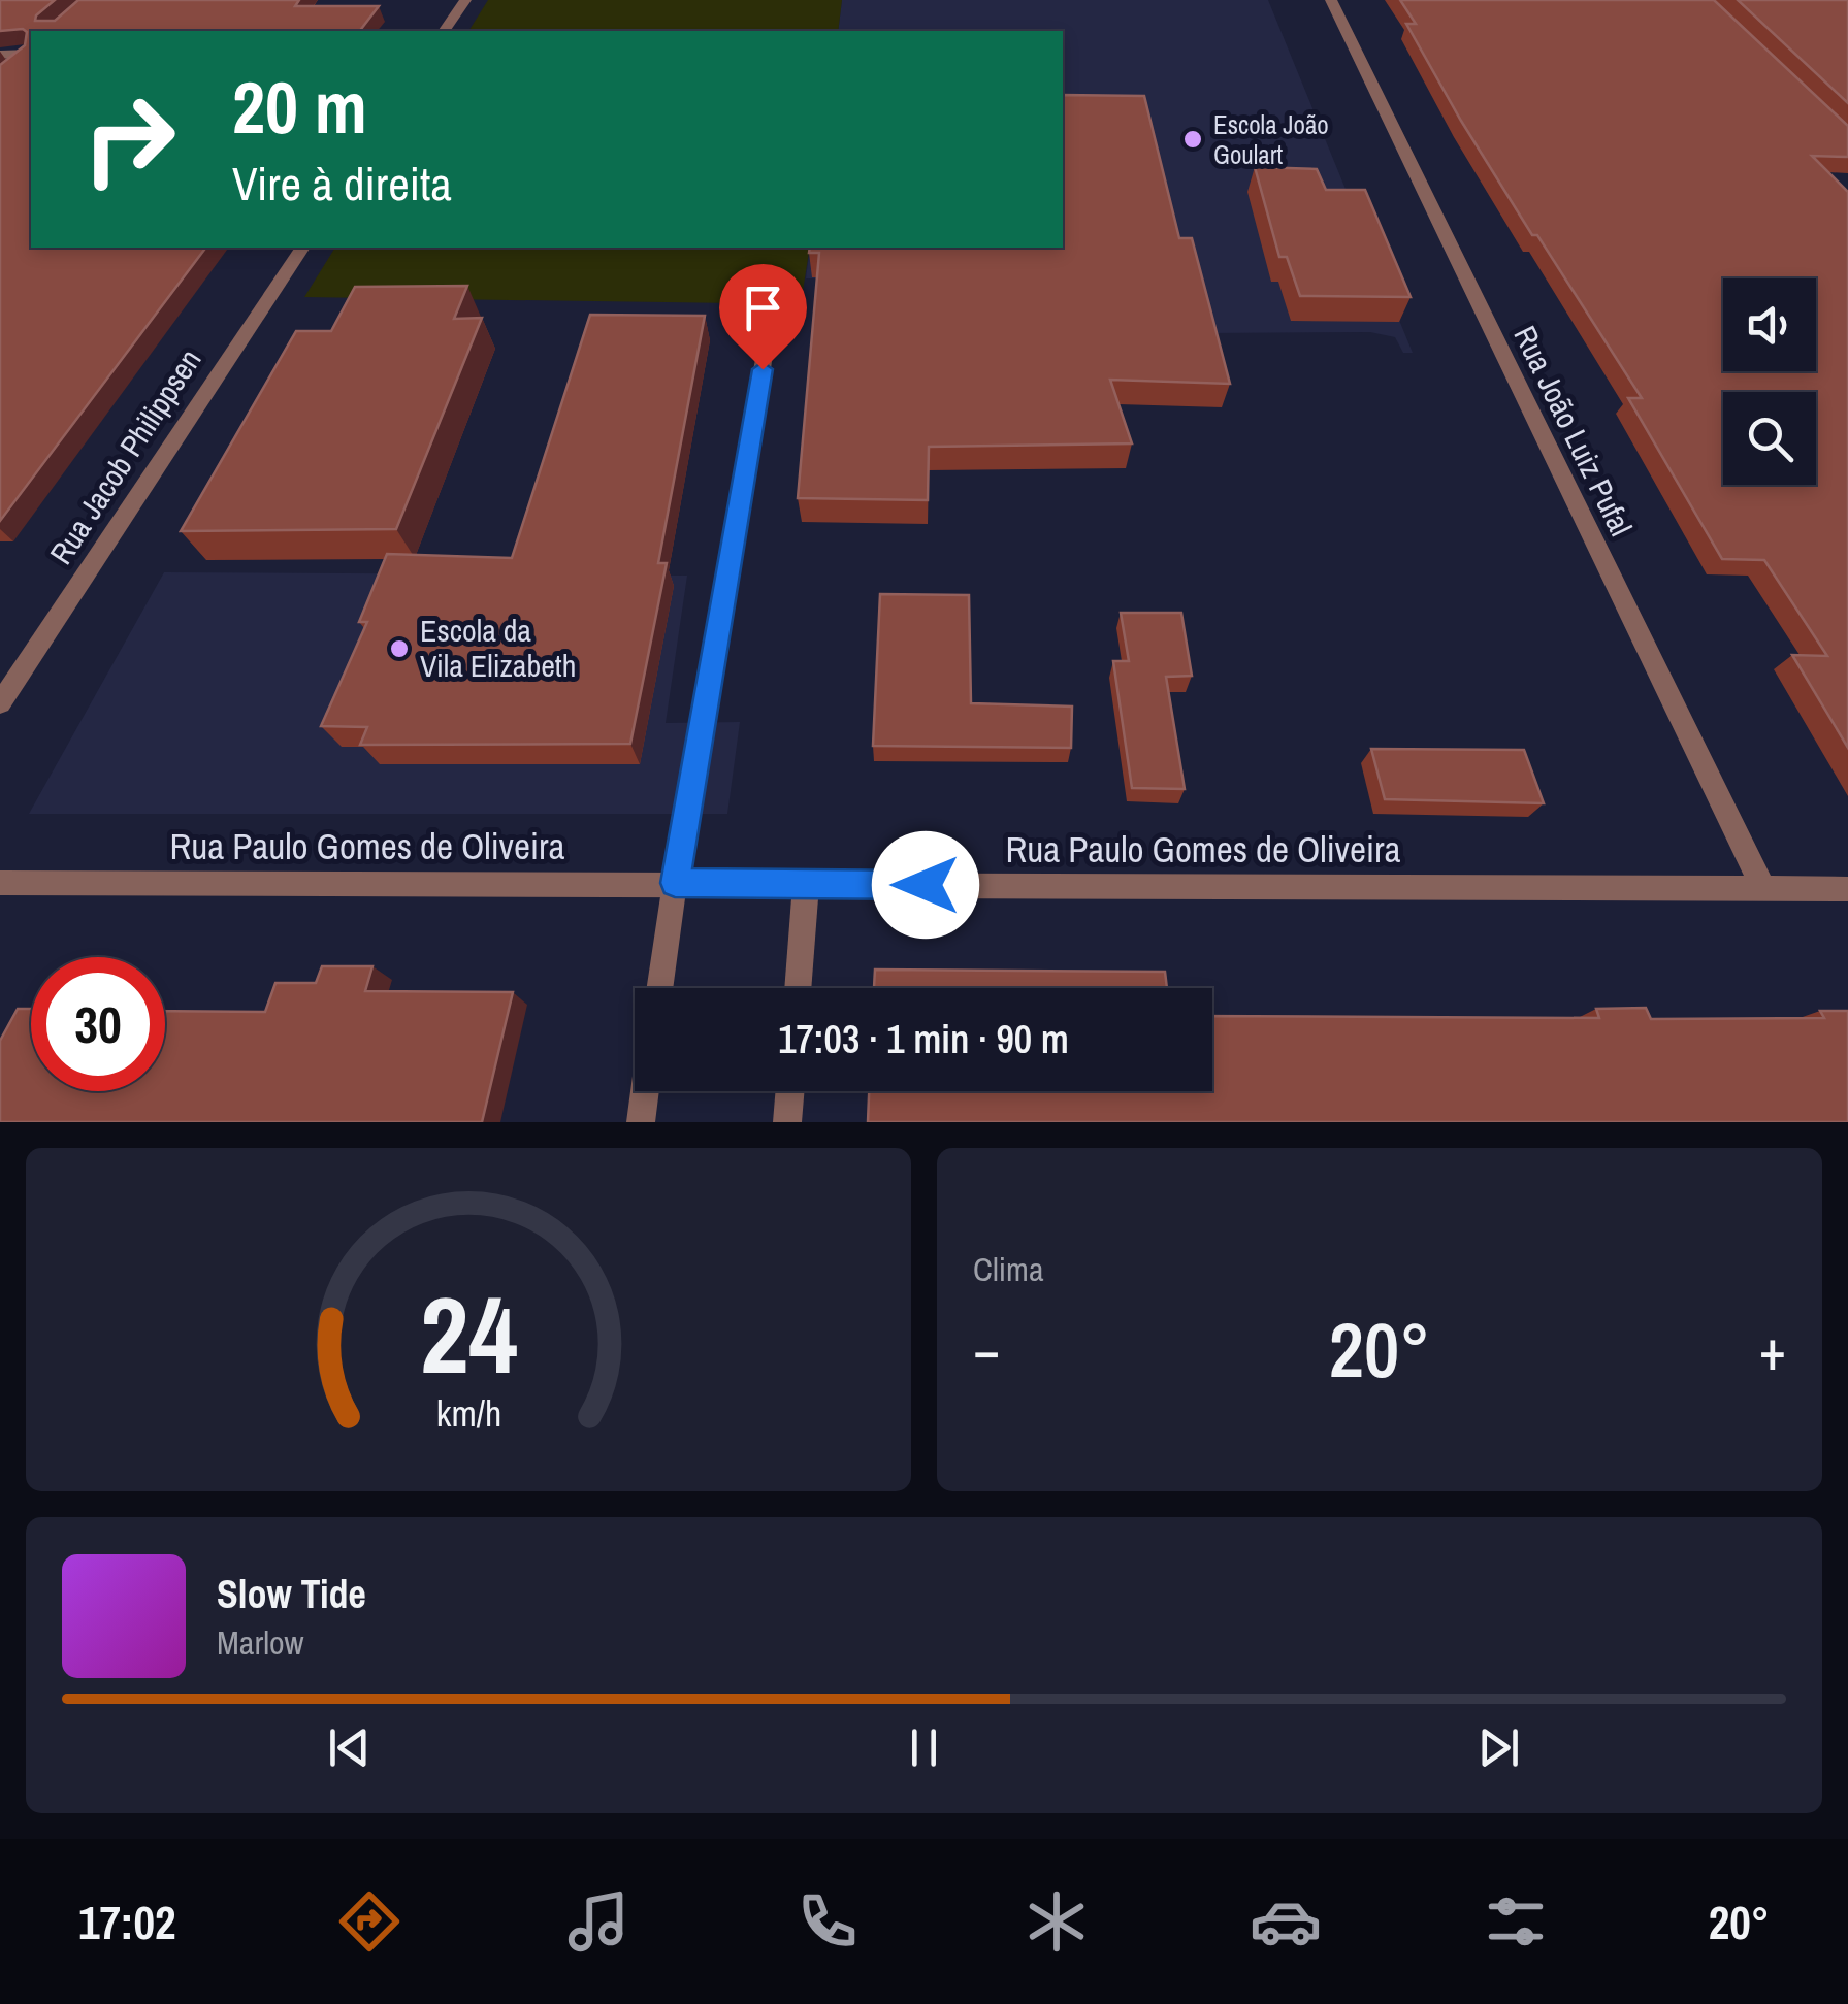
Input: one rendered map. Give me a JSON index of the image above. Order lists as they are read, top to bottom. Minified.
{"streets":{"street":["Rua João Luiz Pufal","Rua Jacob Philippsen","Rua Paulo Gomes de Oliveira"]},"crossings":[["Rua João Luiz Pufal","Rua Paulo Gomes de Oliveira"]],"places":["Escola João Goulart","Escola da Vila Elizabeth"],"page":{"turn":["20 m","Vire à direita"],"limit":"30","trip":"17:03 · 1 min · 90 m","tile":"Clima","heat":["−","20°","+"],"song":["Slow Tide","Marlow"],"tabs":["17:02","20°"],"gauge":["24","km/h"]}}
